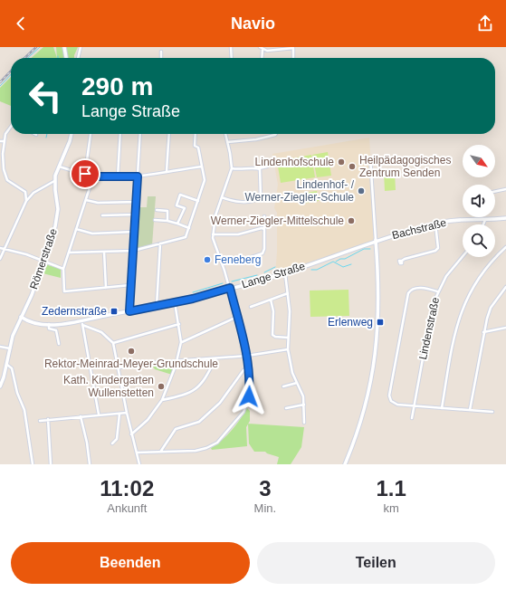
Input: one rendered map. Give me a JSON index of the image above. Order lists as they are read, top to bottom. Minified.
{"streets":{"street":["Bachstraße","Römerstraße","Lange Straße","Lindenstraße"]},"crossings":[["Bachstraße","Lange Straße"],["Römerstraße","Lange Straße"]],"places":{"other":["Lindenhofschule","Heilpädagogisches Zentrum Senden","Lindenhof- / Werner-Ziegler-Schule","Werner-Ziegler-Mittelschule","Feneberg","Rektor-Meinrad-Meyer-Grundschule","Kath. Kindergarten Wullenstetten"],"transit":["Zedernstraße","Erlenweg"]},"north":"bottom right","page":{"header":"Navio","turn":["290 m","Lange Straße"],"eta":["11:02","Ankunft","3","Min.","1.1","km"],"buttons":["Beenden","Teilen"]}}
